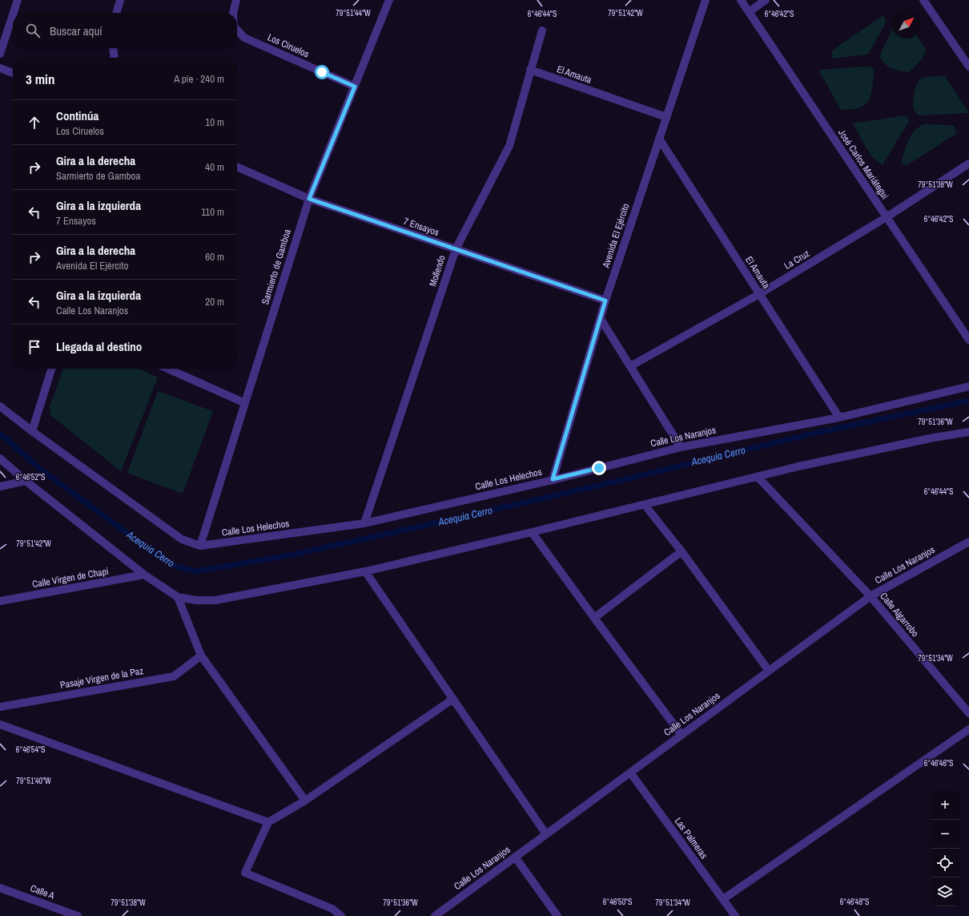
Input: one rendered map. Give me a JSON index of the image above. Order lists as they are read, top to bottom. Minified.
{"streets":{"street":["Los Ciruelos","El Amauta","José Carlos Mariátegui","7 Ensayos","Avenida El Ejército","La Cruz","Sarmierto de Gamboa","Mollendo","Calle Los Naranjos","Calle Los Helechos","Calle Virgen de Chapi","Calle Algarrobo","Pasaje Virgen de la Paz","Las Palmeras","Calle A"]},"crossings":[["Los Ciruelos","Sarmierto de Gamboa"],["El Amauta","Avenida El Ejército"],["El Amauta","La Cruz"],["El Amauta","Mollendo"],["El Amauta","Calle Los Naranjos"],["José Carlos Mariátegui","La Cruz"],["7 Ensayos","Avenida El Ejército"],["7 Ensayos","Sarmierto de Gamboa"],["7 Ensayos","Mollendo"],["Avenida El Ejército","Calle Los Naranjos"],["Avenida El Ejército","Calle Los Helechos"],["Sarmierto de Gamboa","Calle Los Helechos"],["Mollendo","Calle Los Helechos"],["Calle Los Naranjos","Calle Los Helechos"],["Calle Los Naranjos","Calle Algarrobo"],["Calle Los Naranjos","Las Palmeras"]],"water":["Acequia Cerro"],"north":"top right","page":{"search":"Buscar aquí","heading":["3 min","A pie · 240 m"],"list":[["Continúa","Los Ciruelos","10 m"],["Gira a la derecha","Sarmierto de Gamboa","40 m"],["Gira a la izquierda","7 Ensayos","110 m"],["Gira a la derecha","Avenida El Ejército","60 m"],["Gira a la izquierda","Calle Los Naranjos","20 m"],"Llegada al destino"],"map_buttons":["+","−"]},"coordinates":["79°51'44\"W","79°51'42\"W","6°46'44\"S","6°46'42\"S","79°51'38\"W","79°51'36\"W","6°46'52\"S","79°51'34\"W","6°46'54\"S","6°46'46\"S","79°51'40\"W","6°46'50\"S","6°46'48\"S"]}
